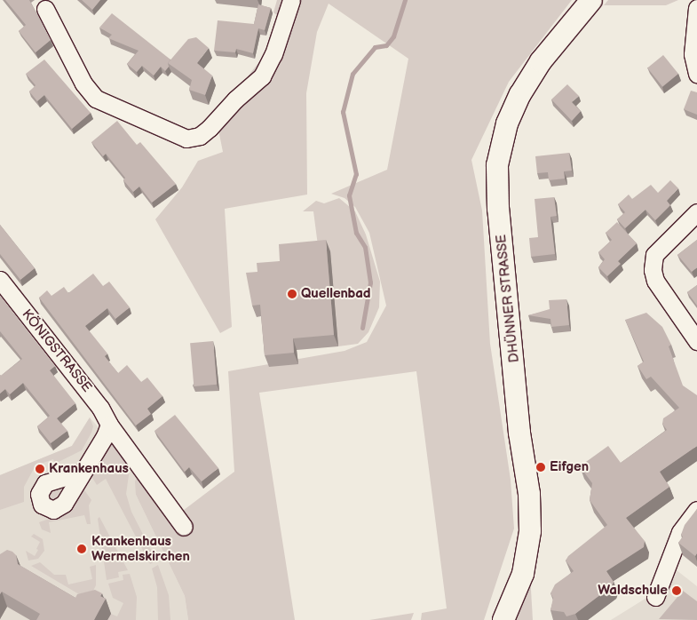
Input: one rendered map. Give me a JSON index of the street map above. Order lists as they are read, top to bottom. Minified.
{"streets":{"main road":["DHÜNNER STRASSE"],"street":["KÖNIGSTRASSE"]},"places":["Quellenbad","Eifgen","Krankenhaus","Krankenhaus Wermelskirchen","Waldschule"]}
